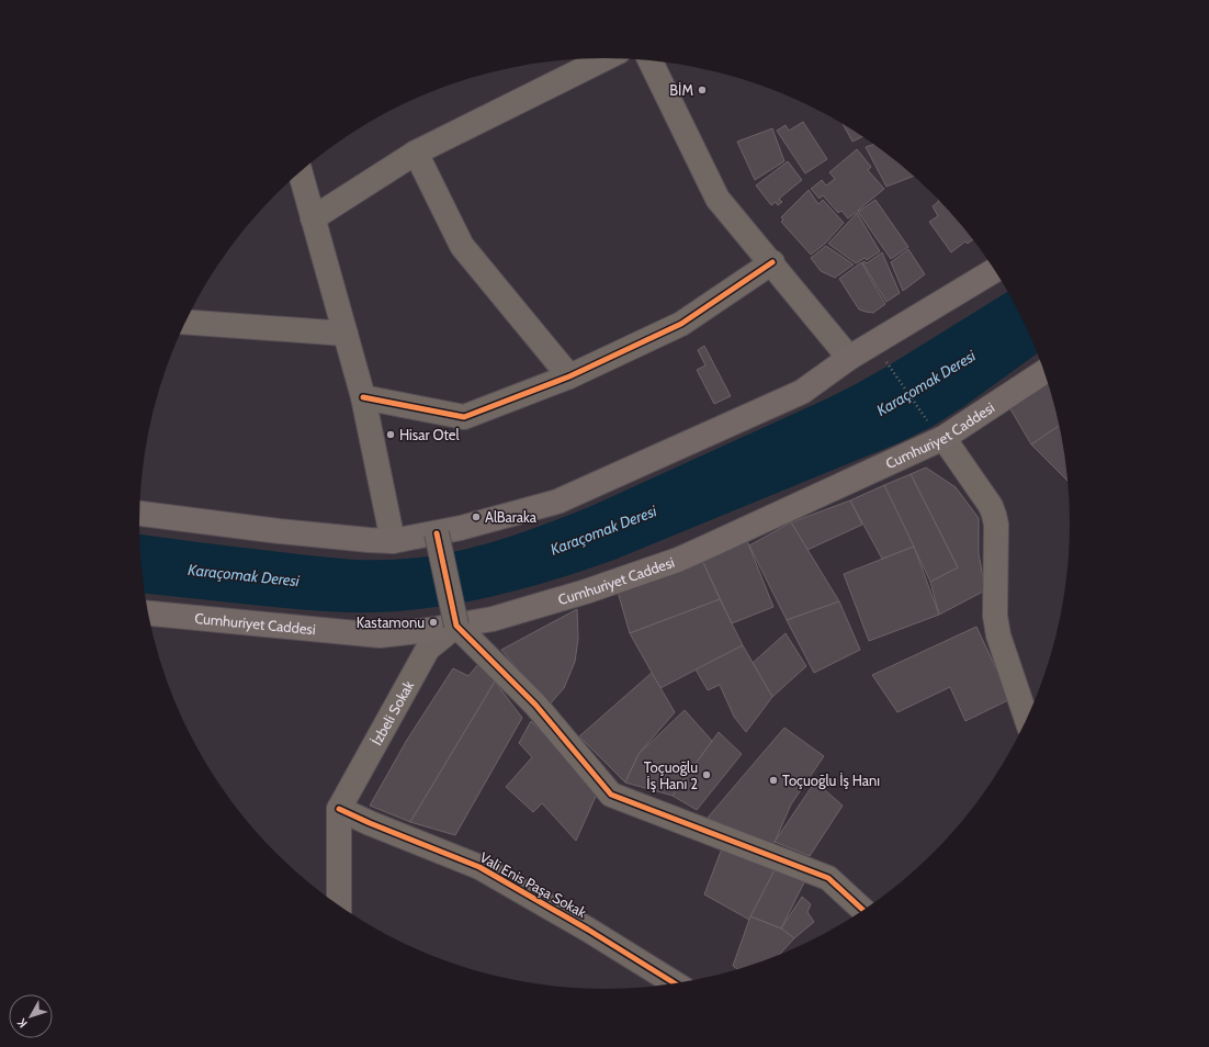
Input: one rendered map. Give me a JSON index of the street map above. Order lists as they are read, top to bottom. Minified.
{"streets":{"main road":["Cumhuriyet Caddesi"],"street":["İzbeli Sokak","Vali Enis Paşa Sokak"]},"crossings":[["Cumhuriyet Caddesi","İzbeli Sokak"],["İzbeli Sokak","Vali Enis Paşa Sokak"]],"water":["Karaçomak Deresi"],"places":["BİM","Hisar Otel","AlBaraka","Kastamonu","Toçuoğlu İş Hanı 2","Toçuoğlu İş Hanı"],"north":"bottom left"}
